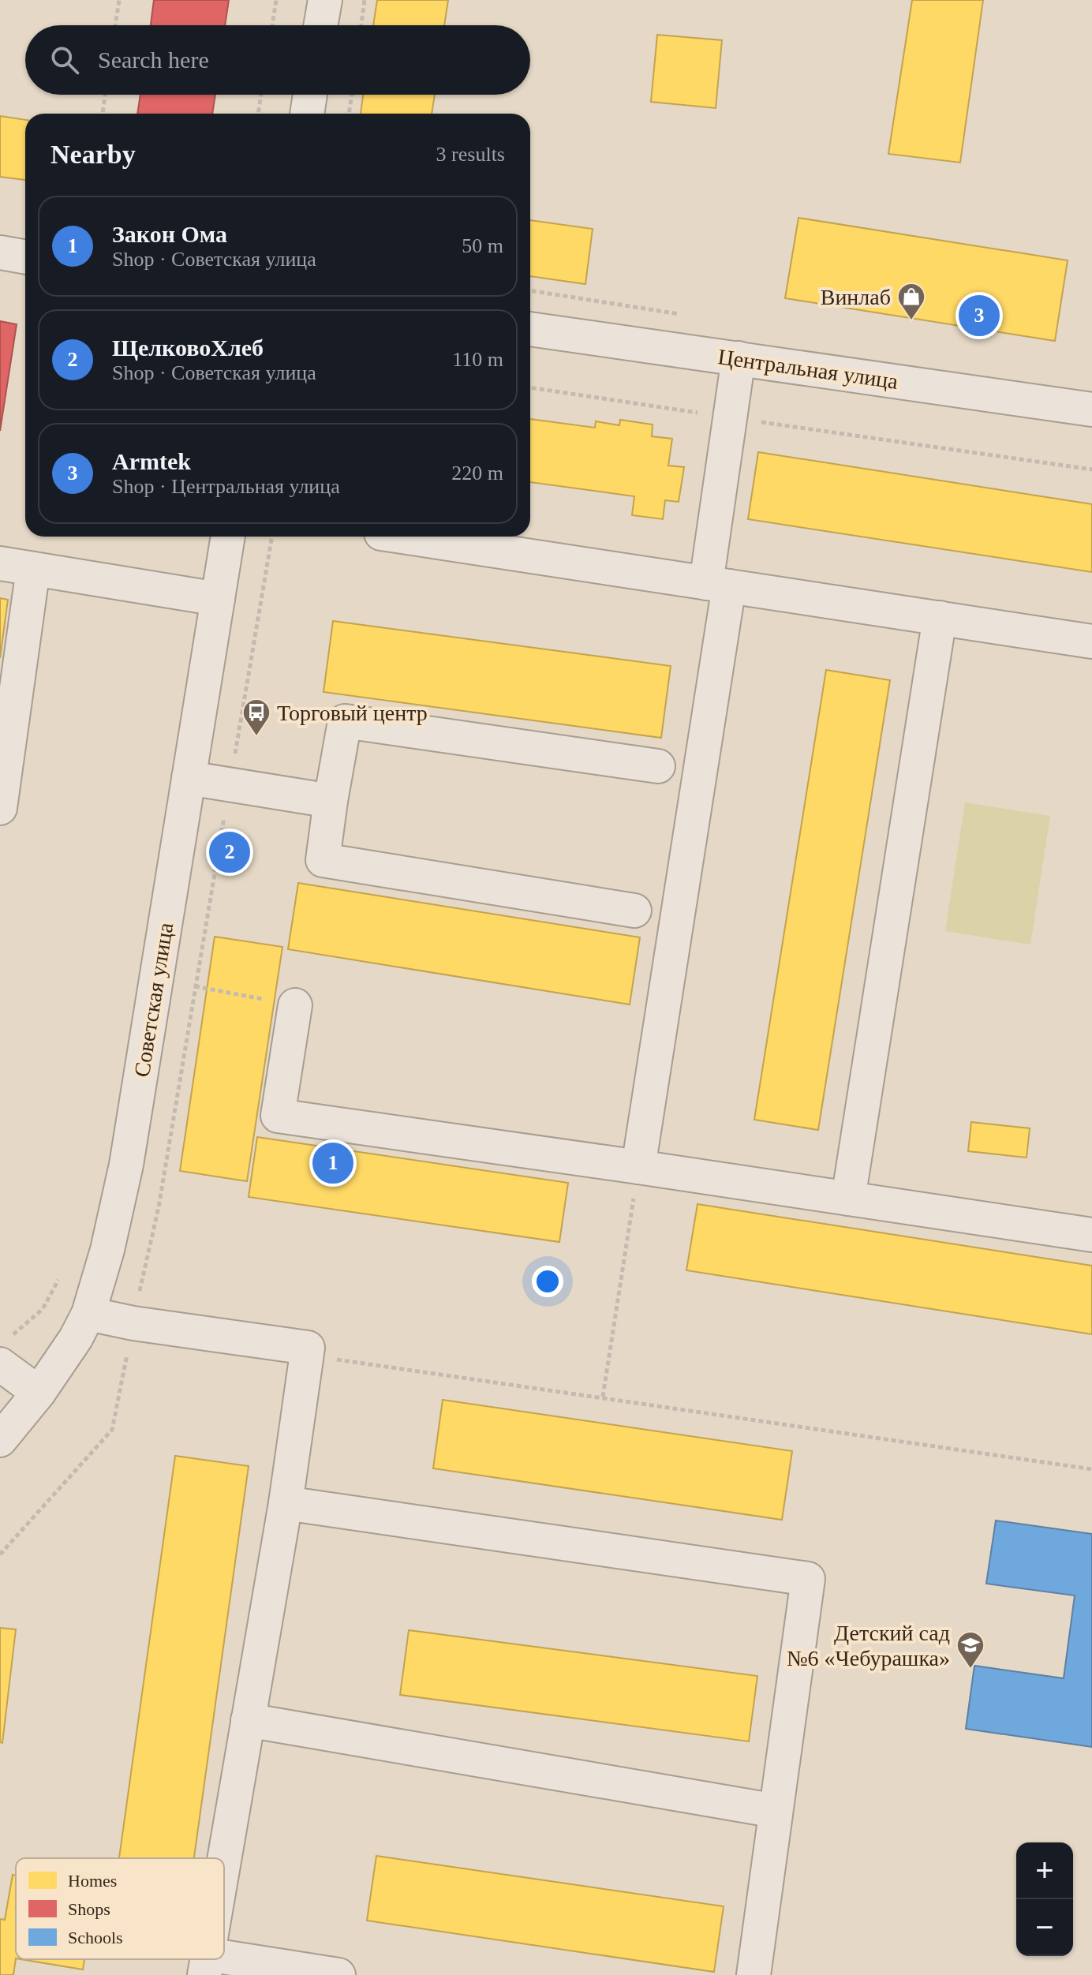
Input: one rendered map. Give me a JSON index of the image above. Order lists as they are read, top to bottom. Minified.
{"streets":{"street":["Центральная улица","Советская улица"]},"places":{"shop":["Винлаб"],"bus stop":["Торговый центр"],"school or university":["Детский сад №6 «Чебурашка»"]},"legend":["Homes","Shops","Schools"],"page":{"search":"Search here","heading":["Nearby","3 results"],"list":[{"mark":"1","name":"Закон Ома","note":"Shop · Советская улица","value":"50 m"},{"mark":"2","name":"ЩелковоХлеб","note":"Shop · Советская улица","value":"110 m"},{"mark":"3","name":"Armtek","note":"Shop · Центральная улица","value":"220 m"}],"pins":["3","2","1"],"map_buttons":["+","−"]}}
